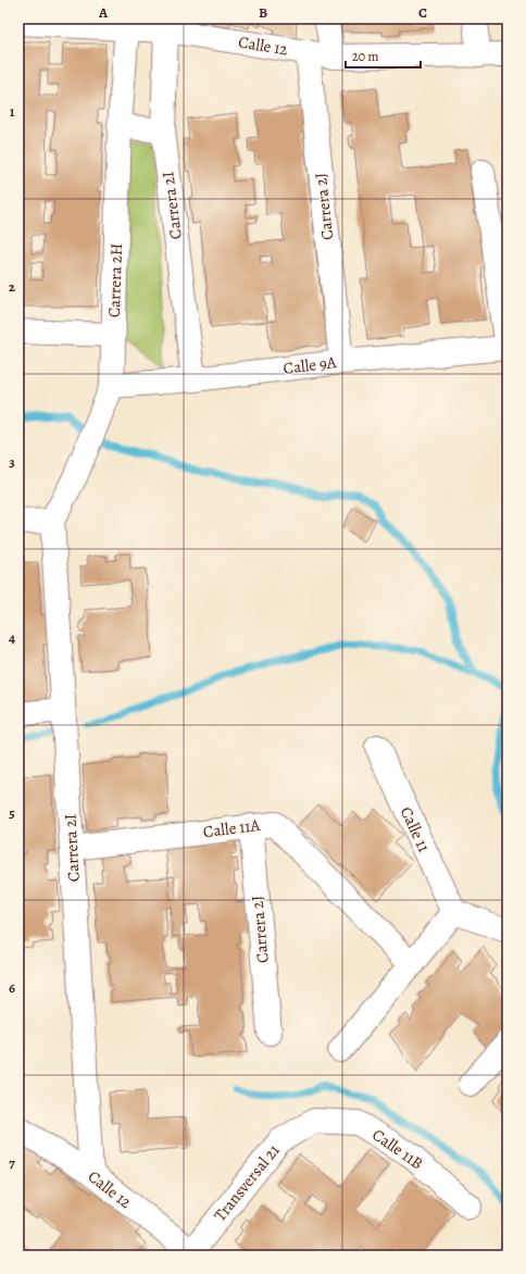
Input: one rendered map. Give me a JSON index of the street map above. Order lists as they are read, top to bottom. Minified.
{"streets":{"street":["Calle 12","Carrera 2I","Carrera 2J","Carrera 2H","Calle 9A","Calle 11A","Calle 11","Calle 11B","Transversal 21"]},"crossings":[["Calle 12","Carrera 2I"],["Calle 12","Carrera 2J"],["Calle 12","Carrera 2H"],["Calle 12","Transversal 21"],["Carrera 2I","Carrera 2H"],["Carrera 2I","Calle 9A"],["Carrera 2I","Calle 11A"],["Carrera 2J","Calle 9A"],["Carrera 2J","Calle 11A"],["Carrera 2H","Calle 9A"],["Calle 11B","Transversal 21"]],"scale_bar":"20 m","grid":{"columns":["A","B","C"],"rows":["1","2","3","4","5","6","7"]}}
